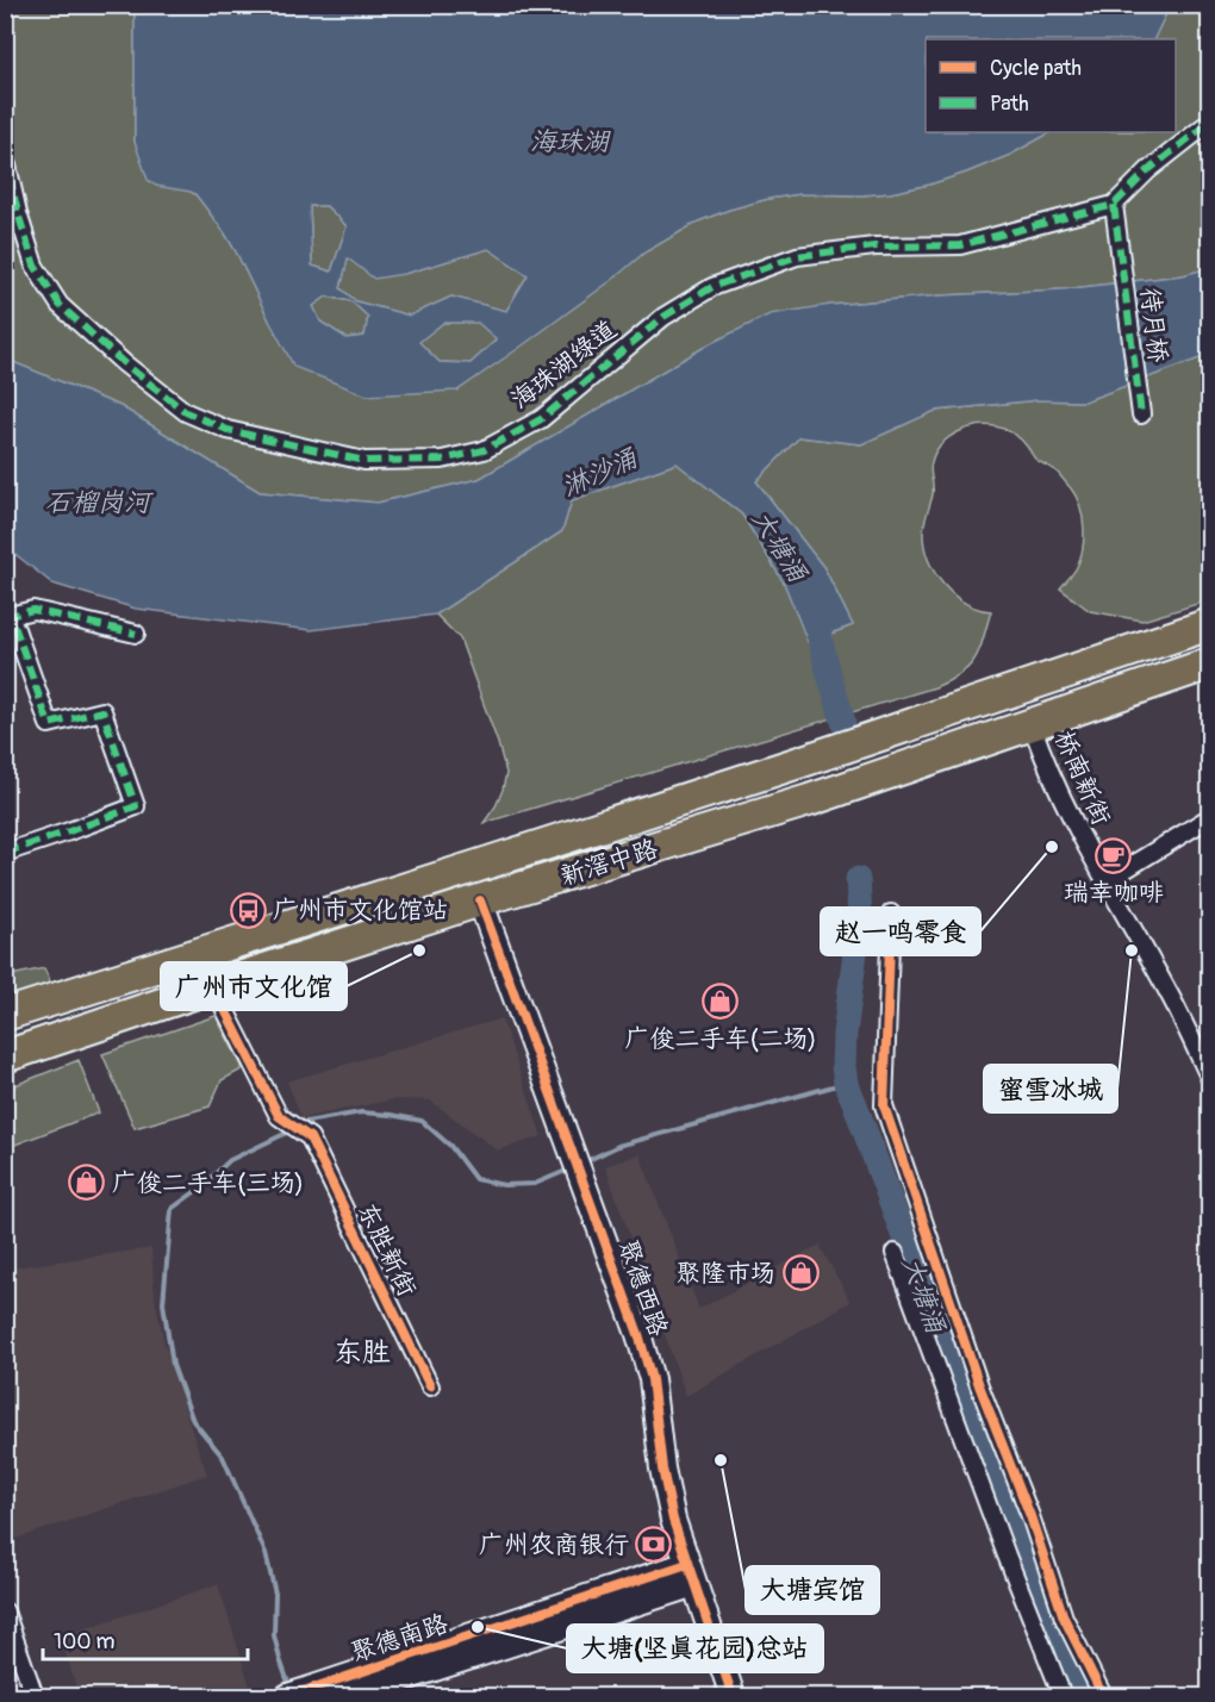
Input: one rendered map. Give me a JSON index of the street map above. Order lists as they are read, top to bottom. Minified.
{"streets":{"highway":["新滘中路"],"street":["待月桥","海珠湖绿道","桥南新街","东胜新街","聚德西路","聚德南路"]},"crossings":[["待月桥","海珠湖绿道"],["桥南新街","新滘中路"],["新滘中路","东胜新街"],["新滘中路","聚德西路"],["聚德西路","聚德南路"]],"districts":["东胜"],"water":["海珠湖","淋沙涌","石榴岗河","大塘涌"],"places":{"other":["赵一鸣零食","广州市文化馆","蜜雪冰城","大塘宾馆","大塘(坚真花园)总站"],"cafe":["瑞幸咖啡"],"bus stop":["广州市文化馆站"],"shop":["广俊二手车(二场)","广俊二手车(三场)","聚隆市场"],"bank":["广州农商银行"]},"legend":["Cycle path","Path"],"scale_bar":"100 m"}
